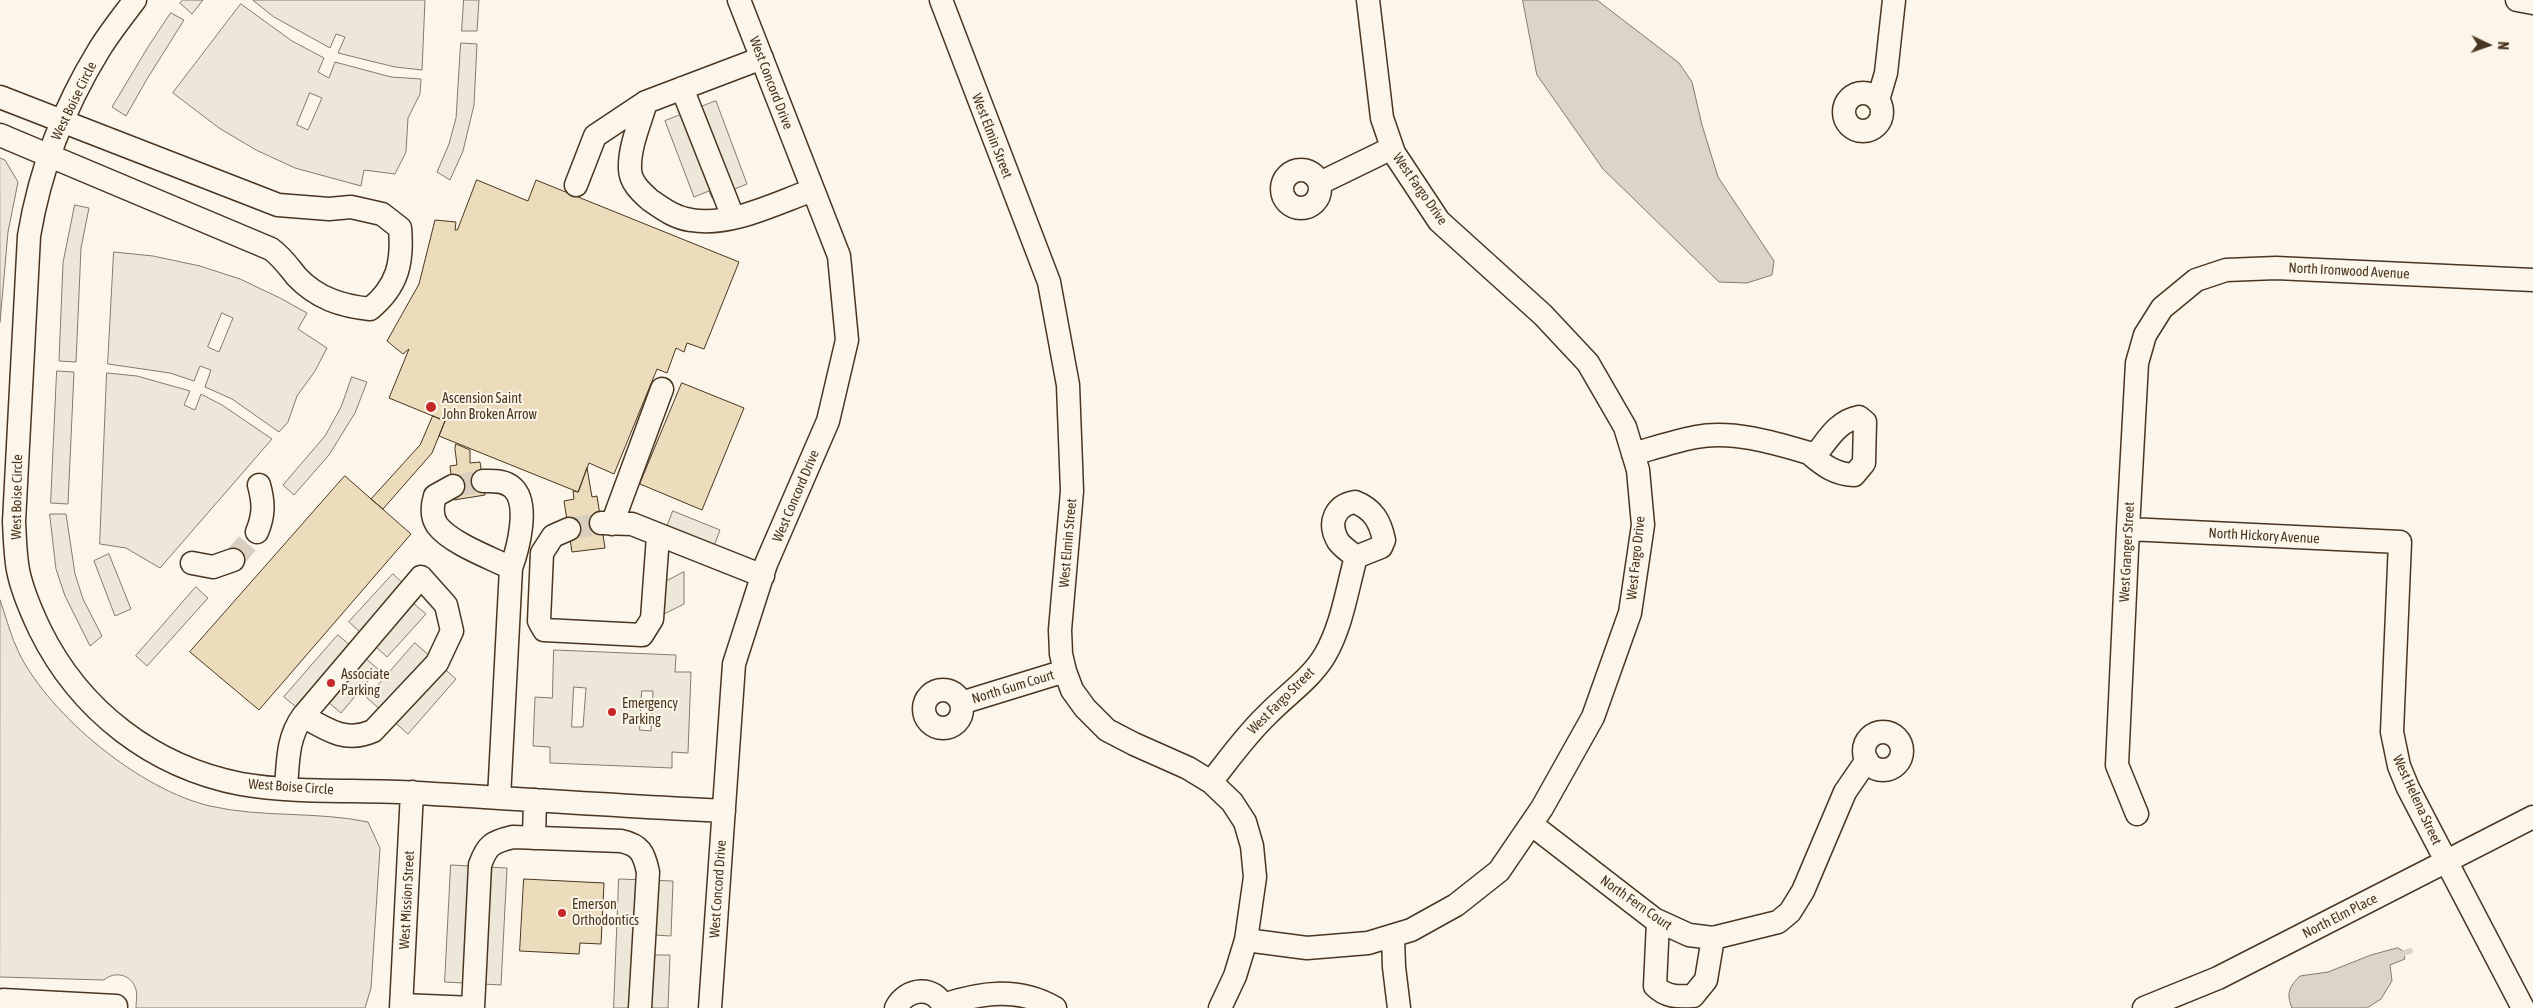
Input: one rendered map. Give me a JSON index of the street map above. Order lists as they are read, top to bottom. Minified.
{"streets":{"street":["West Concord Drive","West Boise Circle","West Elmin Street","West Fargo Drive","North Ironwood Avenue","North Hickory Avenue","West Granger Street","North Gum Court","West Fargo Street","West Helena Street","West Mission Street","North Fern Court","North Elm Place"]},"crossings":[["West Concord Drive","West Boise Circle"],["West Boise Circle","West Mission Street"],["West Elmin Street","West Fargo Drive"],["West Elmin Street","North Gum Court"],["West Elmin Street","West Fargo Street"],["West Fargo Drive","North Fern Court"],["North Ironwood Avenue","West Granger Street"],["North Hickory Avenue","West Granger Street"],["North Hickory Avenue","West Helena Street"],["West Helena Street","North Elm Place"]],"places":["Ascension Saint John Broken Arrow","Associate Parking","Emergency Parking","Emerson Orthodontics"],"north":"right"}
